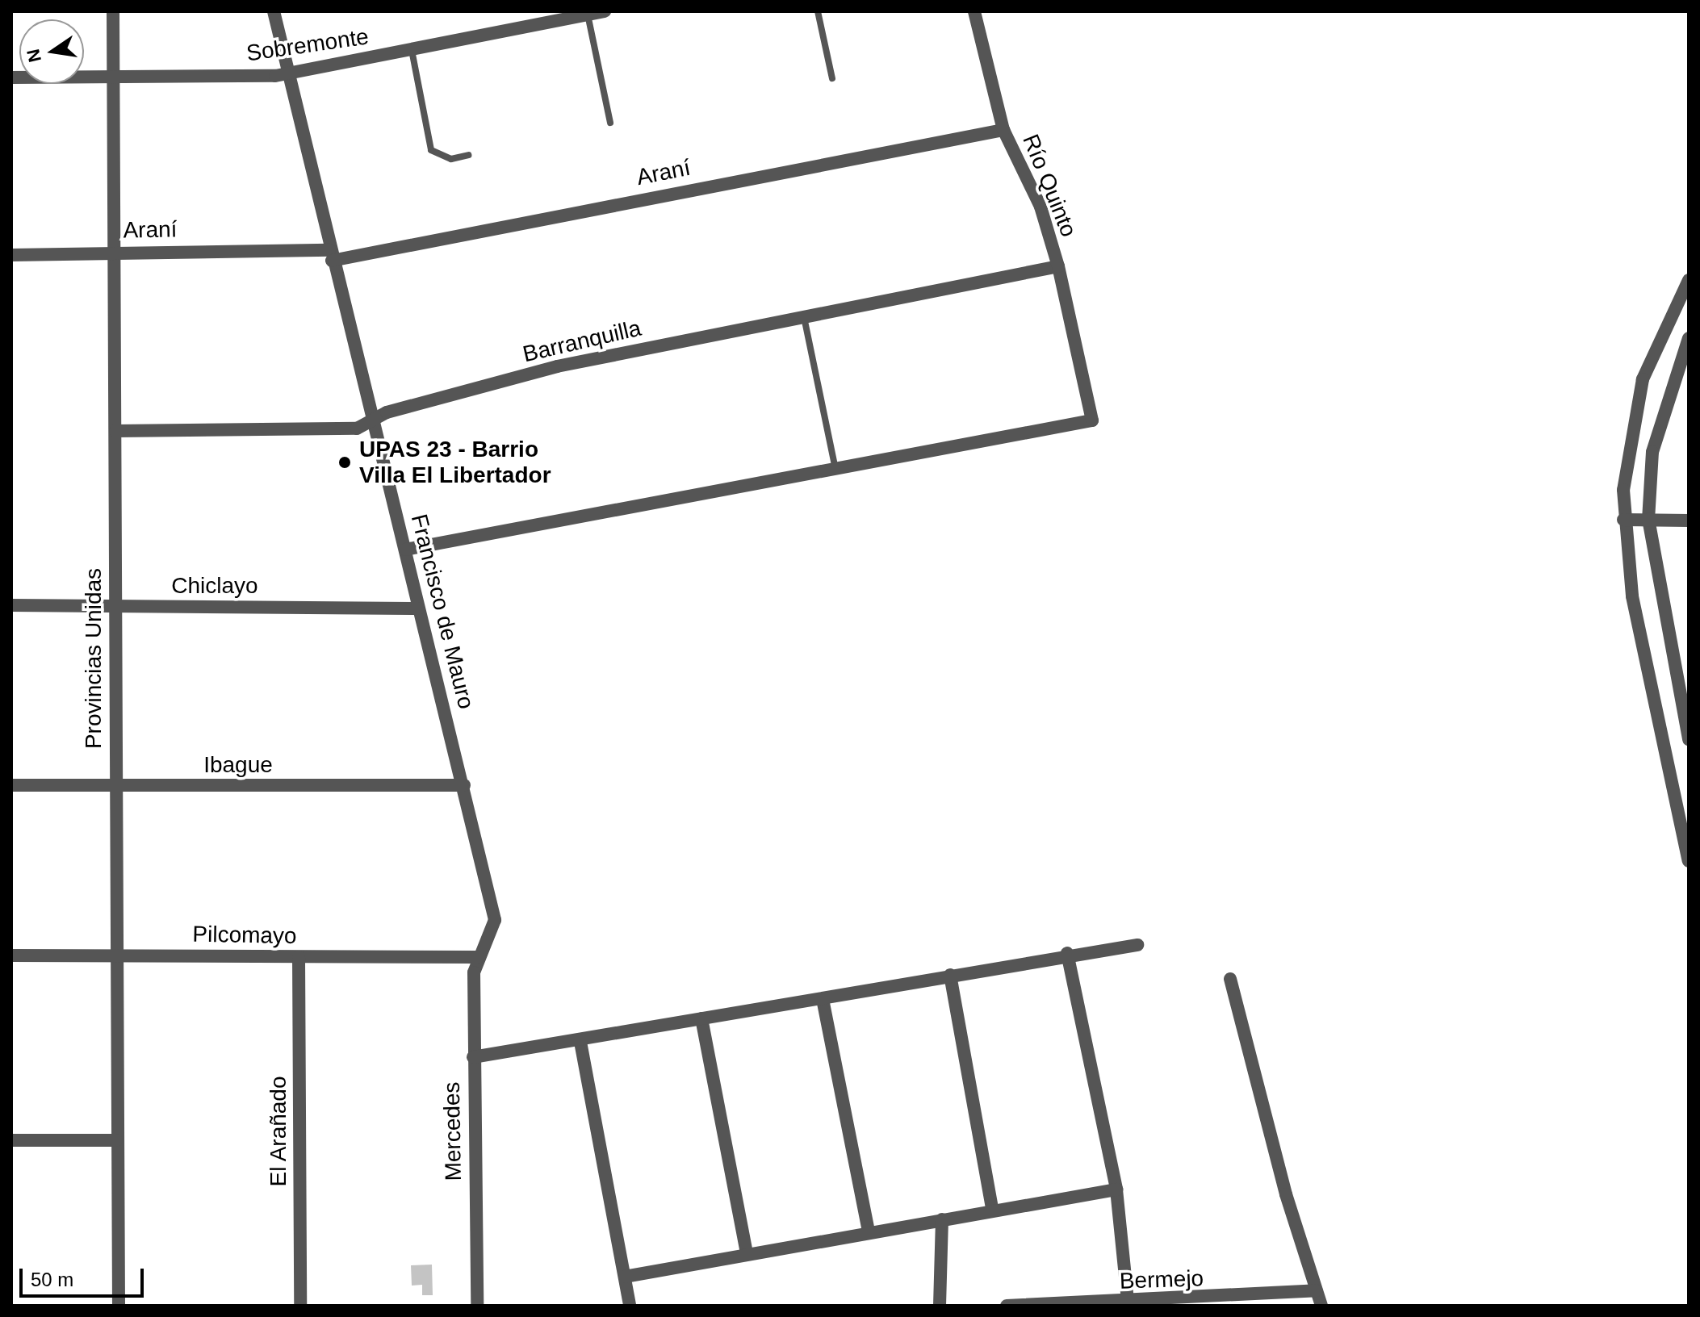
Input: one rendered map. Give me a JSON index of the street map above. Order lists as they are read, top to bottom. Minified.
{"streets":{"street":["Sobremonte","Araní","Río Quinto","Barranquilla","Chiclayo","Francisco de Mauro","Provincias Unidas","Ibague","Pilcomayo","El Arañado","Mercedes","Bermejo"]},"crossings":[["Sobremonte","Francisco de Mauro"],["Sobremonte","Provincias Unidas"],["Araní","Río Quinto"],["Araní","Francisco de Mauro"],["Araní","Provincias Unidas"],["Río Quinto","Barranquilla"],["Barranquilla","Francisco de Mauro"],["Barranquilla","Provincias Unidas"],["Chiclayo","Francisco de Mauro"],["Chiclayo","Provincias Unidas"],["Francisco de Mauro","Ibague"],["Francisco de Mauro","Pilcomayo"],["Francisco de Mauro","Mercedes"],["Provincias Unidas","Ibague"],["Provincias Unidas","Pilcomayo"],["Pilcomayo","El Arañado"],["Pilcomayo","Mercedes"]],"places":["UPAS 23 - Barrio Villa El Libertador"],"scale_bar":"50 m","north":"left"}
